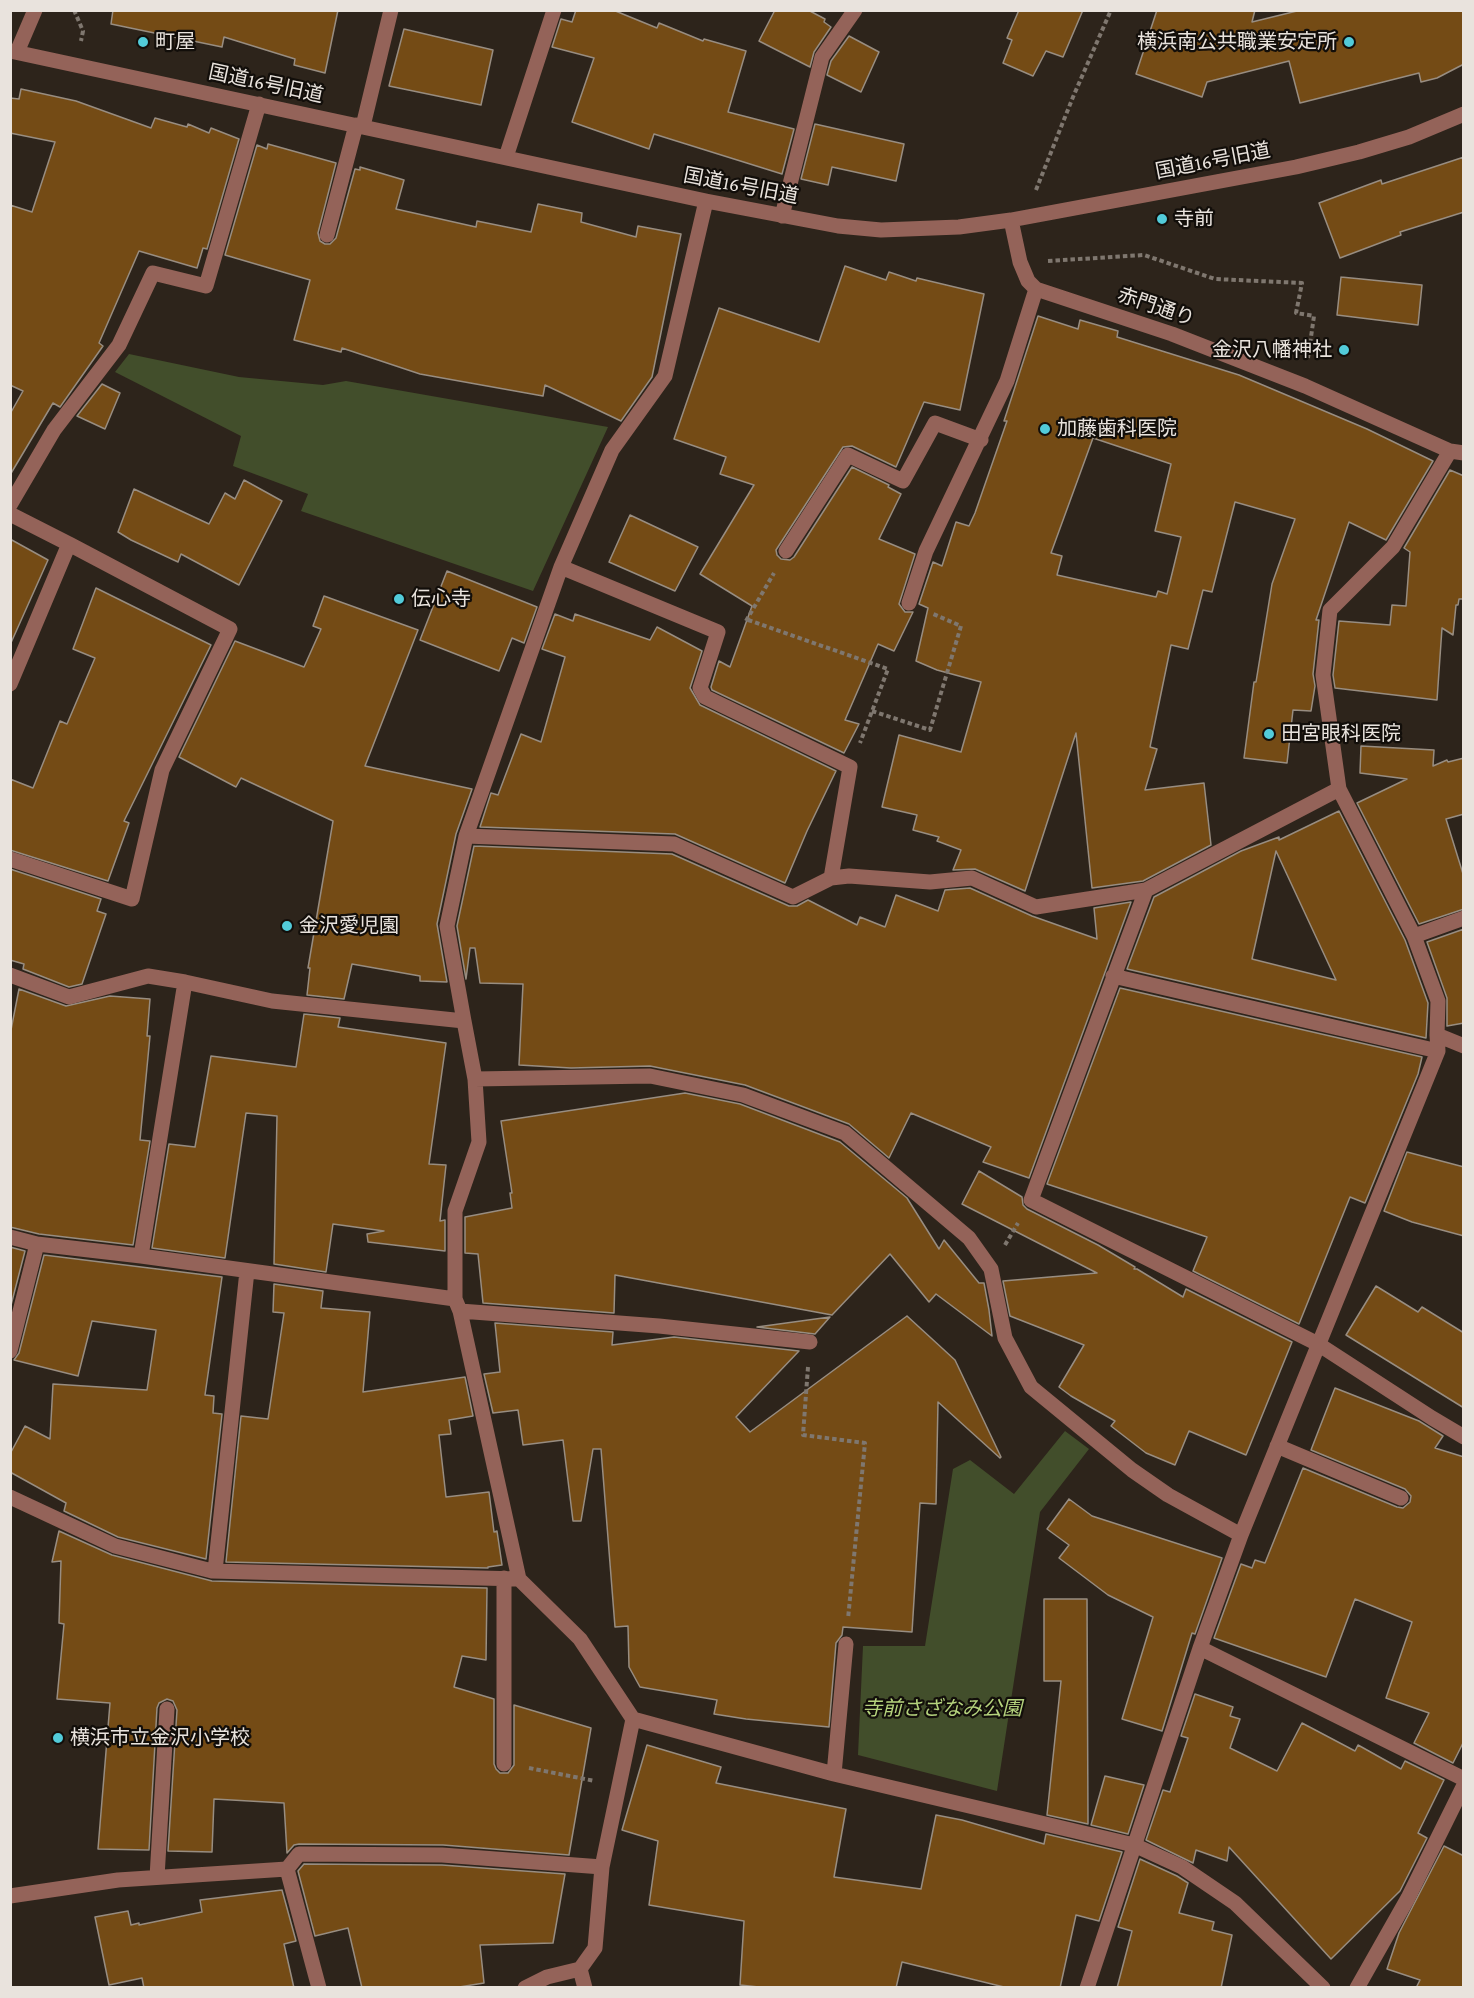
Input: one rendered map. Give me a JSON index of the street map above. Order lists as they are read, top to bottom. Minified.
{"streets":{"street":["国道16号旧道","赤門通り"]},"parks":["寺前さざなみ公園"],"places":["町屋","横浜南公共職業安定所","寺前","金沢八幡神社","加藤歯科医院","伝心寺","田宮眼科医院","金沢愛児園","横浜市立金沢小学校"]}
